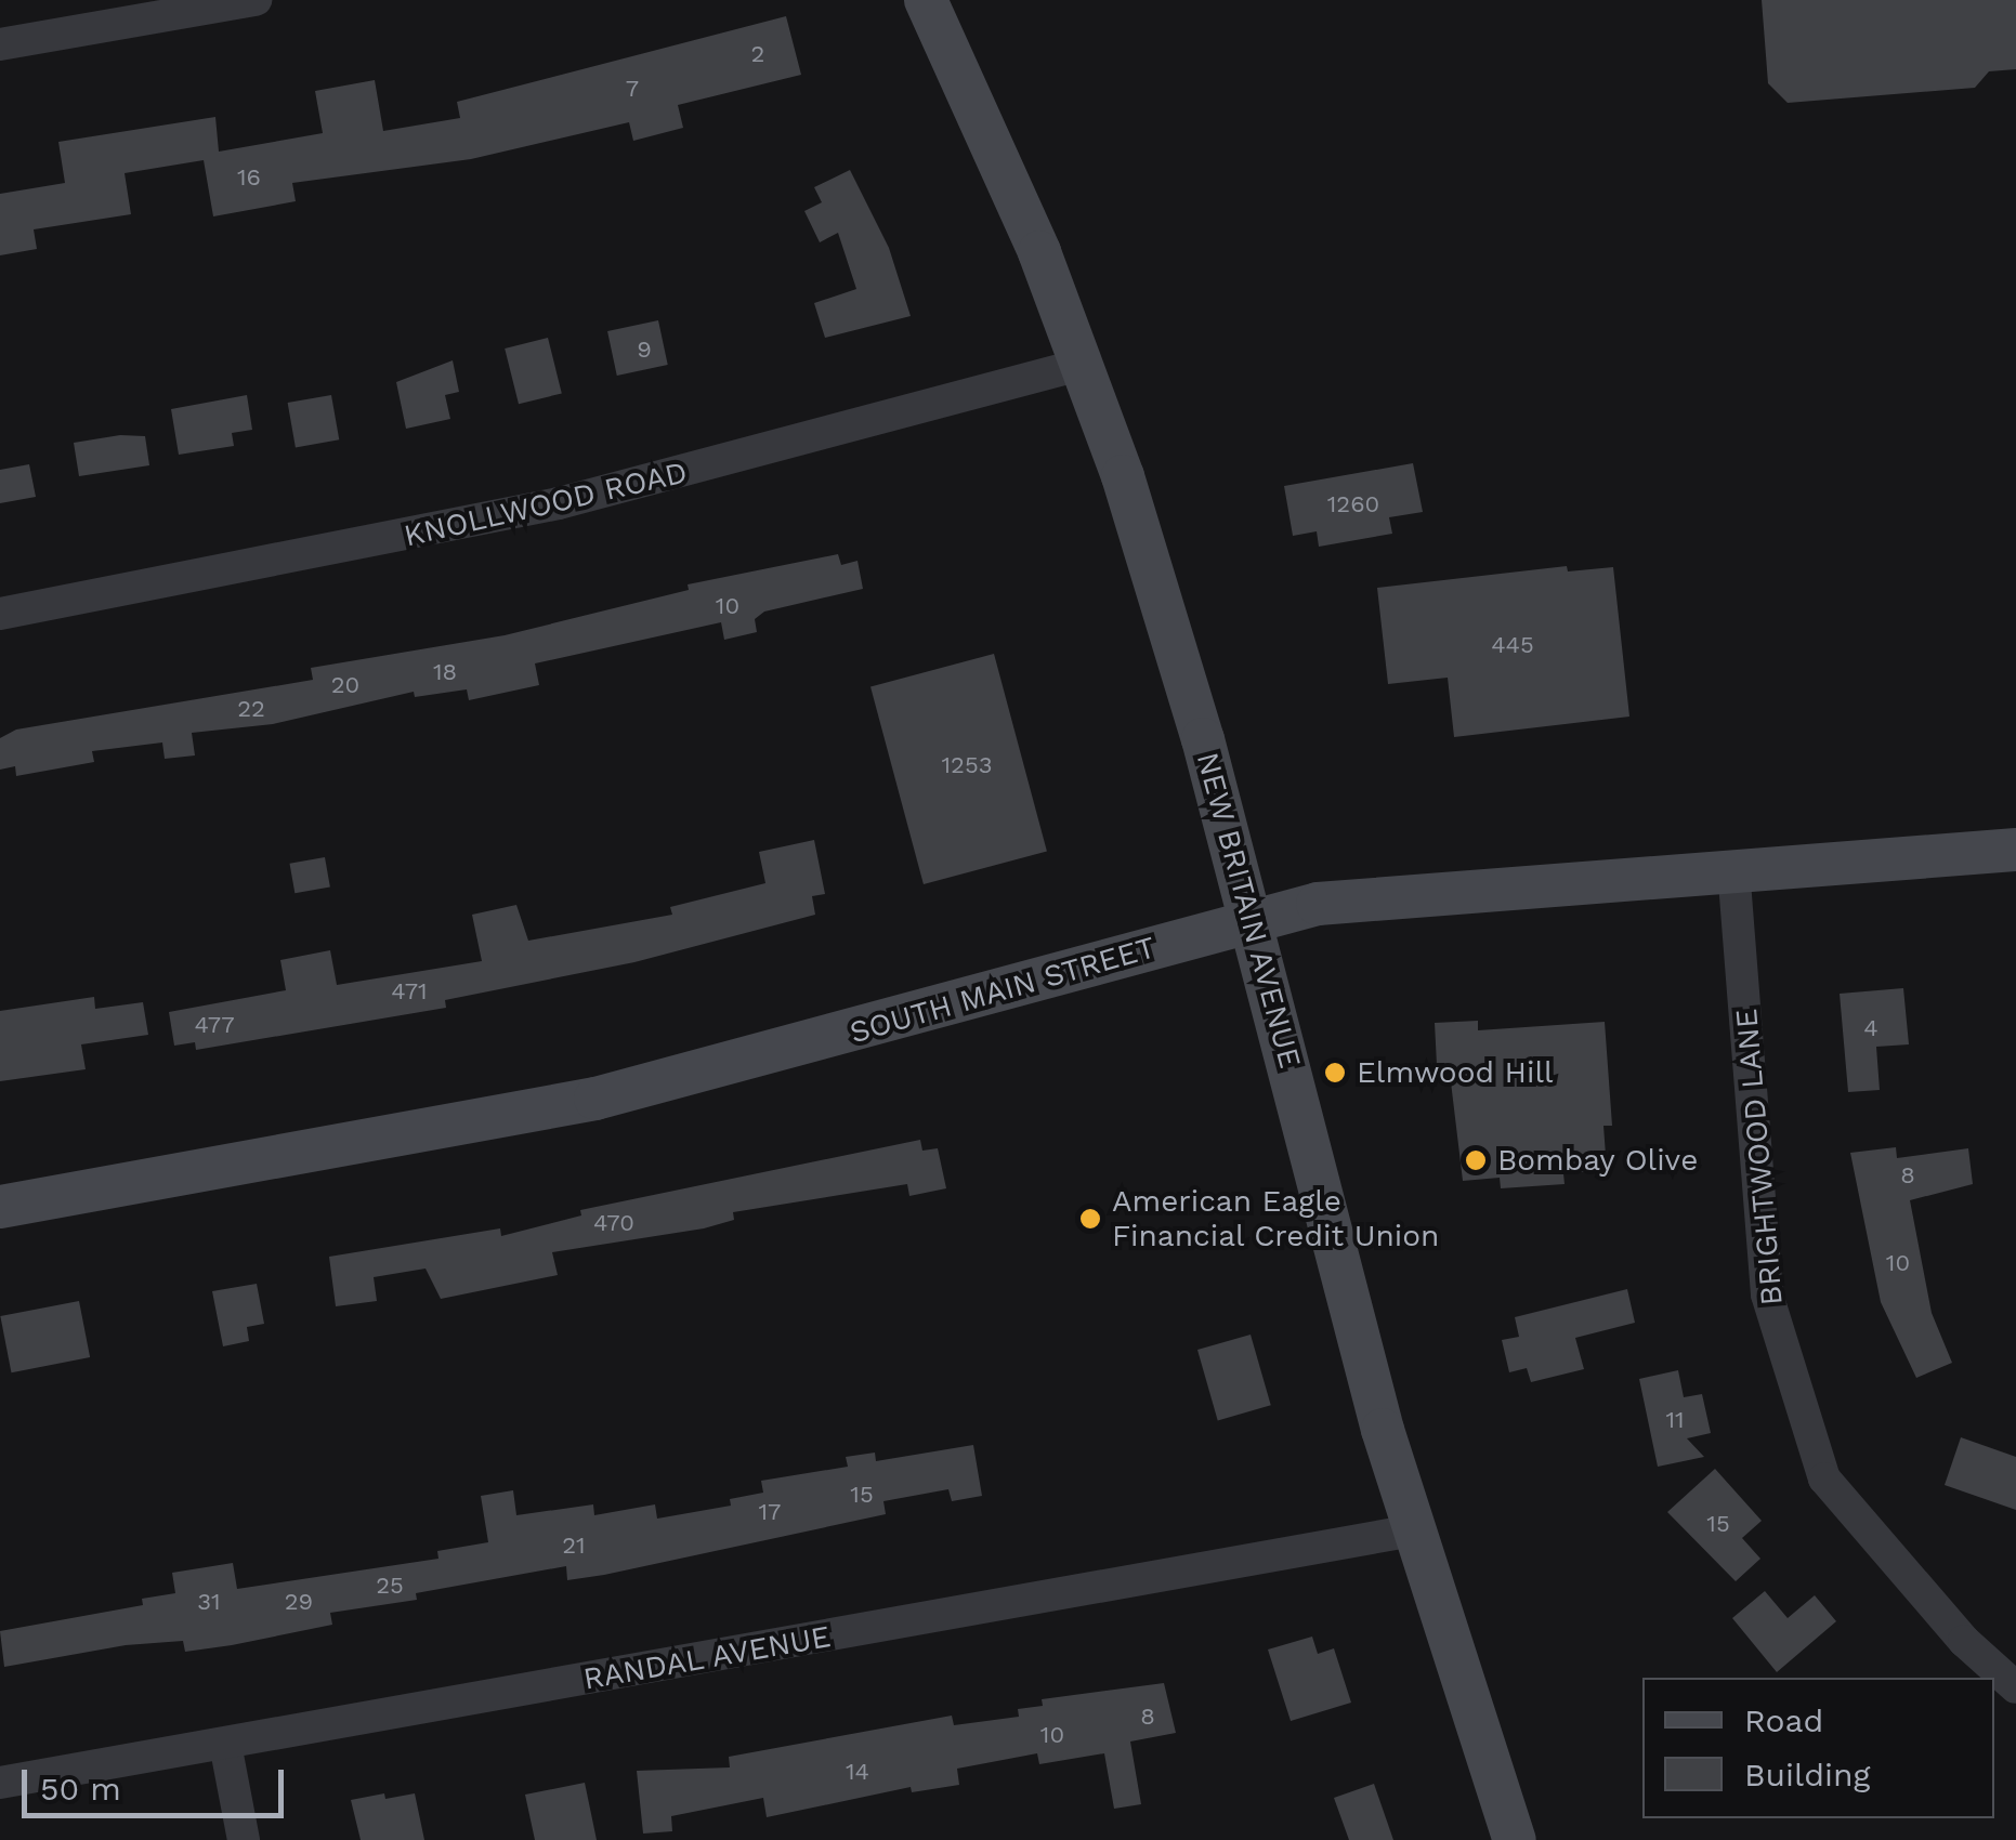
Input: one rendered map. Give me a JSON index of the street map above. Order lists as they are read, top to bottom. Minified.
{"streets":{"main road":["NEW BRITAIN AVENUE","SOUTH MAIN STREET"],"street":["KNOLLWOOD ROAD","BRIGHTWOOD LANE","RANDAL AVENUE"]},"crossings":[["KNOLLWOOD ROAD","NEW BRITAIN AVENUE"],["NEW BRITAIN AVENUE","SOUTH MAIN STREET"],["NEW BRITAIN AVENUE","RANDAL AVENUE"],["SOUTH MAIN STREET","BRIGHTWOOD LANE"]],"places":["Elmwood Hill","Bombay Olive","American Eagle Financial Credit Union"],"house_numbers":["2","7","16","9","1260","10","445","18","20","22","1253","471","477","4","8","470","10","11","15","17","15","21","25","31","29","8","10","14"],"legend":["Road","Building"],"scale_bar":"50 m"}
